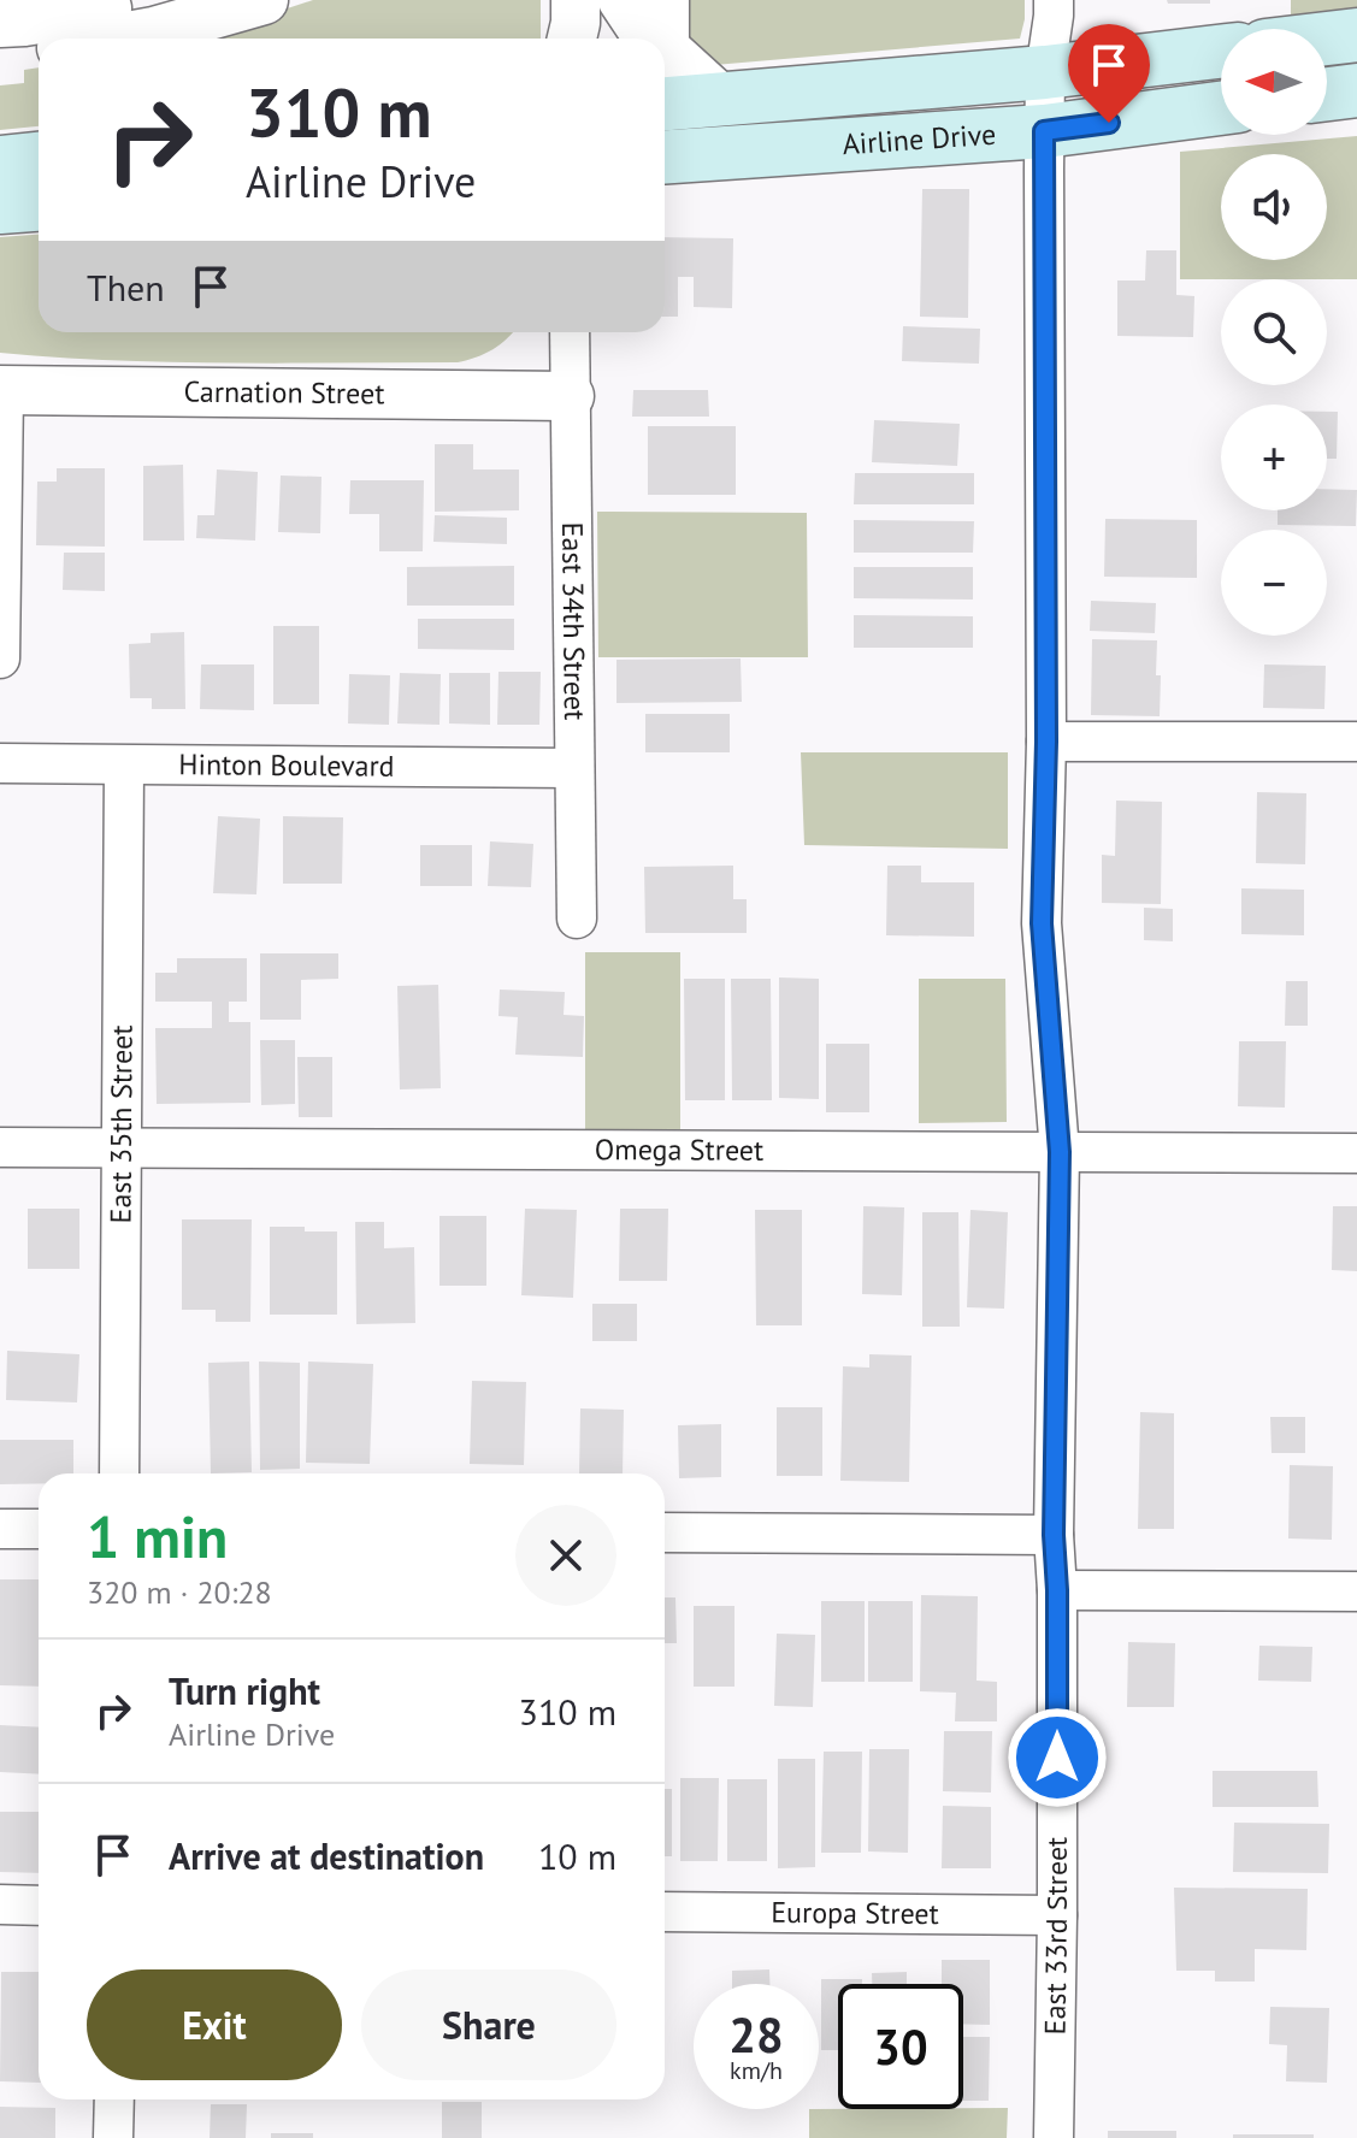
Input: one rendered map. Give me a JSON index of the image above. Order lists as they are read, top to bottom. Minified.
{"streets":{"main road":["Airline Drive"],"street":["Carnation Street","East 34th Street","Hinton Boulevard","East 35th Street","Omega Street","Europa Street","East 33rd Street"]},"crossings":[["Airline Drive","East 33rd Street"],["Carnation Street","East 34th Street"],["East 34th Street","Hinton Boulevard"],["Hinton Boulevard","East 35th Street"],["East 35th Street","Omega Street"],["Omega Street","East 33rd Street"],["Europa Street","East 33rd Street"]],"north":"left","page":{"map_buttons":["+","−"],"turn":["310 m","Airline Drive"],"then":"Then","heading":["1 min","320 m · 20:28"],"list":[{"name":"Turn right","note":"Airline Drive","value":"310 m"},{"name":"Arrive at destination","value":"10 m"}],"buttons":["Exit","Share"],"speed":"28 km/h","limit":"30"}}
